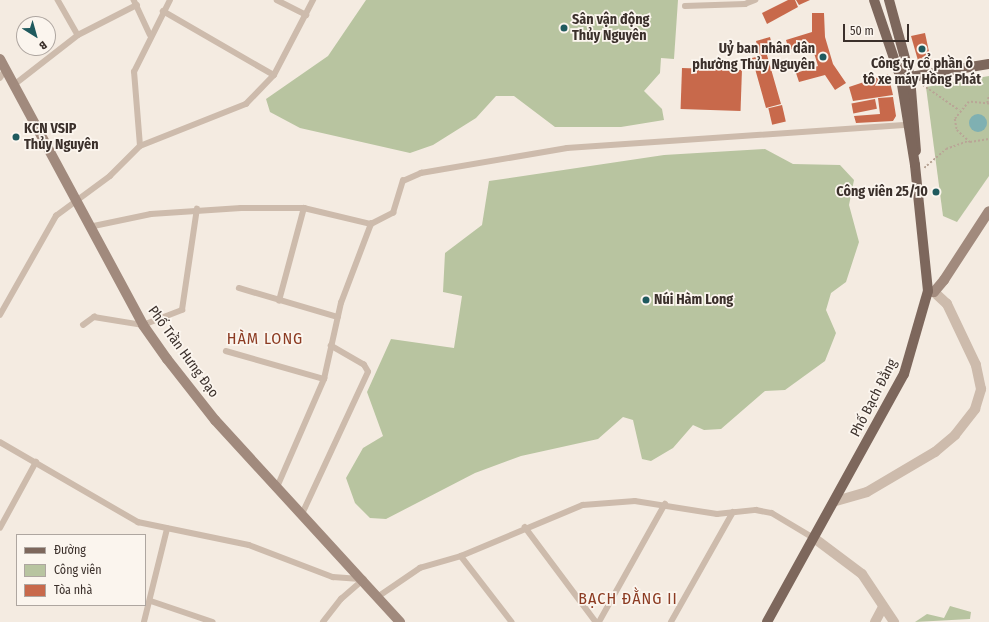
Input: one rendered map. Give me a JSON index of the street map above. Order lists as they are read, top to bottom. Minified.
{"streets":{"main road":["Phố Bạch Đằng"],"street":["Phố Trần Hưng Đạo"]},"districts":["HÀM LONG","BẠCH ĐẰNG II"],"places":["Sân vận động Thủy Nguyên","Công ty cổ phần ô tô xe máy Hồng Phát","Uỷ ban nhân dân phường Thủy Nguyên","KCN VSIP Thủy Nguyên","Công viên 25/10","Núi Hàm Long"],"legend":["Đường","Công viên","Tòa nhà"],"scale_bar":"50 m","north":"bottom right"}
